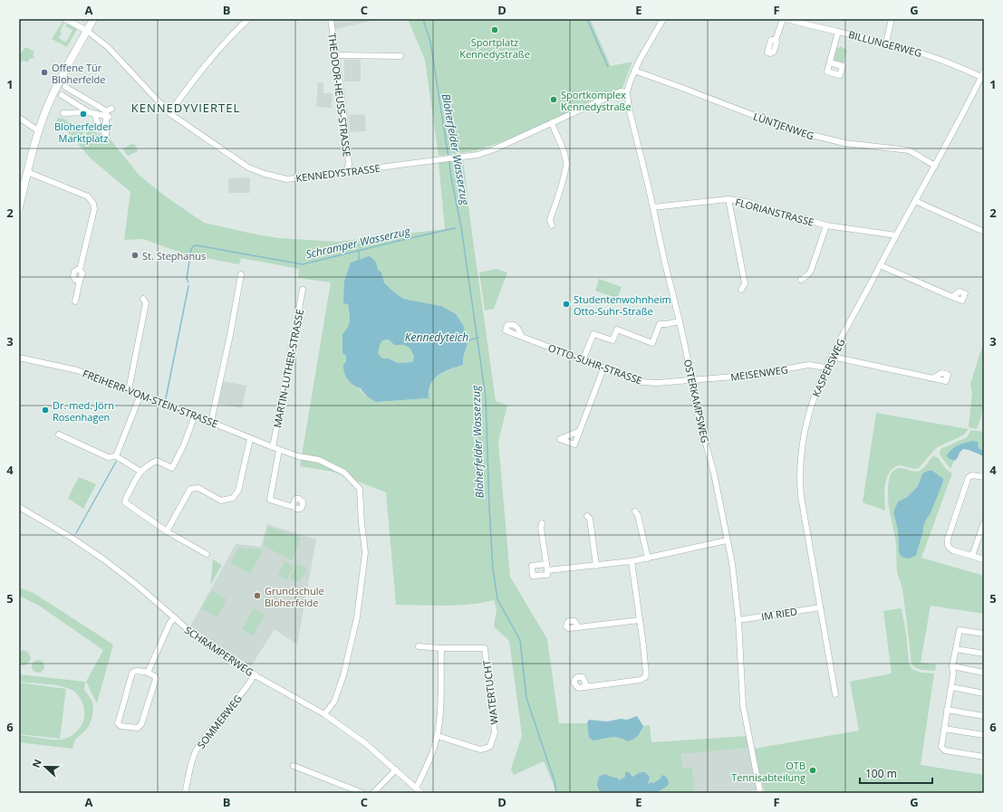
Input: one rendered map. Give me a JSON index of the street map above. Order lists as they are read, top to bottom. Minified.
{"streets":{"street":["BILLUNGERWEG","THEODOR-HEUSS-STRASSE","LÜNTJENWEG","KENNEDYSTRASSE","FLORIANSTRASSE","OTTO-SUHR-STRASSE","KASPERSWEG","MARTIN-LUTHER-STRASSE","MEISENWEG","FREIHERR-VOM-STEIN-STRASSE","OSTERKAMPSWEG","IM RIED","SCHRAMPERWEG","WATERTUCHT","SOMMERWEG"]},"crossings":[["BILLUNGERWEG","KASPERSWEG"],["THEODOR-HEUSS-STRASSE","KENNEDYSTRASSE"],["LÜNTJENWEG","KASPERSWEG"],["LÜNTJENWEG","OSTERKAMPSWEG"],["KENNEDYSTRASSE","OSTERKAMPSWEG"],["FLORIANSTRASSE","KASPERSWEG"],["FLORIANSTRASSE","OSTERKAMPSWEG"],["OTTO-SUHR-STRASSE","MEISENWEG"],["OTTO-SUHR-STRASSE","OSTERKAMPSWEG"],["KASPERSWEG","MEISENWEG"],["KASPERSWEG","IM RIED"],["MARTIN-LUTHER-STRASSE","FREIHERR-VOM-STEIN-STRASSE"],["MEISENWEG","OSTERKAMPSWEG"],["FREIHERR-VOM-STEIN-STRASSE","SCHRAMPERWEG"],["OSTERKAMPSWEG","IM RIED"],["SCHRAMPERWEG","SOMMERWEG"]],"districts":["KENNEDYVIERTEL"],"water":["Bloherfelder Wasserzug","Schramper Wasserzug","Kennedyteich"],"places":["Sportplatz Kennedystraße","Offene Tür Bloherfelde","Sportkomplex Kennedystraße","Bloherfelder Marktplatz","St. Stephanus","Studentenwohnheim Otto-Suhr-Straße","Dr. med. Jörn Rosenhagen","Grundschule Bloherfelde","OTB Tennisabteilung"],"scale_bar":"100 m","north":"left","grid":{"columns":["A","B","C","D","E","F","G"],"rows":["1","2","3","4","5","6"]}}
